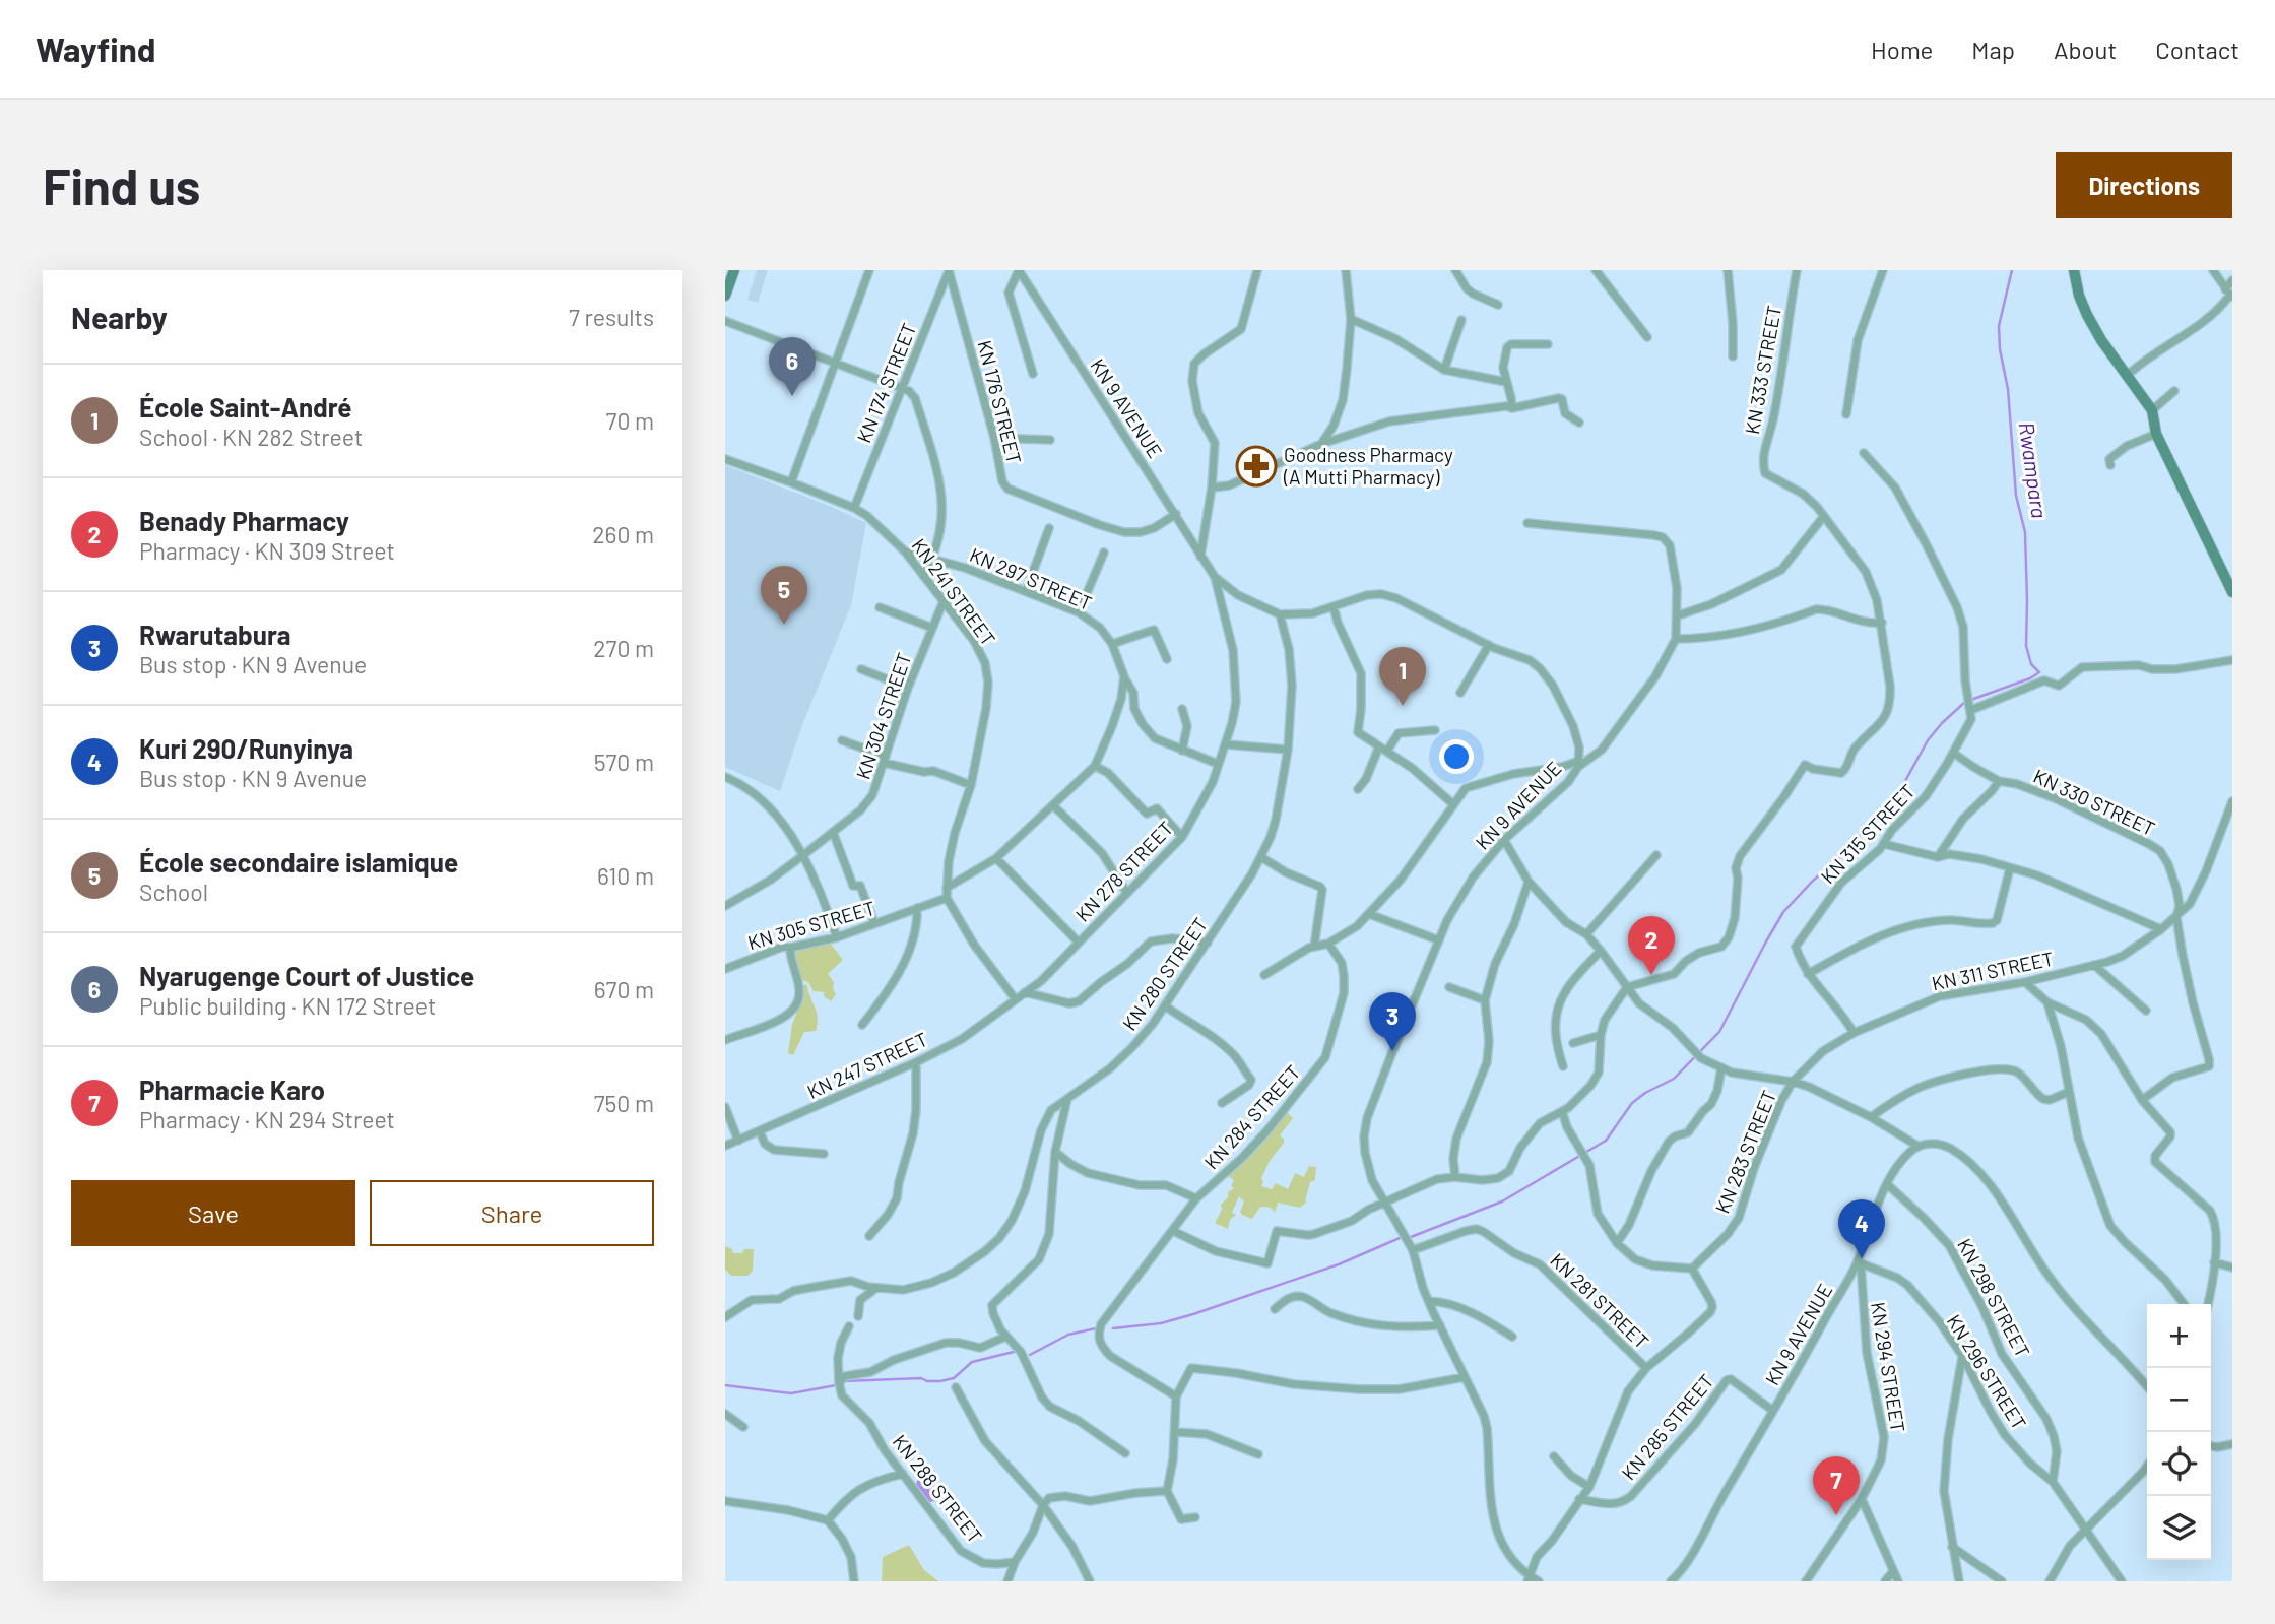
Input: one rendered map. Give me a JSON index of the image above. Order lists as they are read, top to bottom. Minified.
{"streets":{"street":["KN 333 STREET","KN 174 STREET","KN 176 STREET","KN 9 AVENUE","KN 297 STREET","KN 241 STREET","KN 304 STREET","KN 330 STREET","KN 315 STREET","KN 278 STREET","KN 305 STREET","KN 311 STREET","KN 280 STREET","KN 247 STREET","KN 284 STREET","KN 283 STREET","KN 298 STREET","KN 281 STREET","KN 294 STREET","KN 296 STREET","KN 285 STREET","KN 288 STREET"]},"crossings":[["KN 174 STREET","KN 176 STREET"],["KN 174 STREET","KN 241 STREET"],["KN 176 STREET","KN 9 AVENUE"],["KN 9 AVENUE","KN 278 STREET"],["KN 9 AVENUE","KN 280 STREET"],["KN 9 AVENUE","KN 298 STREET"],["KN 9 AVENUE","KN 281 STREET"],["KN 9 AVENUE","KN 294 STREET"],["KN 9 AVENUE","KN 296 STREET"],["KN 9 AVENUE","KN 285 STREET"],["KN 297 STREET","KN 241 STREET"],["KN 297 STREET","KN 278 STREET"],["KN 241 STREET","KN 304 STREET"],["KN 241 STREET","KN 305 STREET"],["KN 330 STREET","KN 315 STREET"],["KN 330 STREET","KN 311 STREET"],["KN 315 STREET","KN 311 STREET"],["KN 278 STREET","KN 247 STREET"],["KN 311 STREET","KN 283 STREET"],["KN 298 STREET","KN 296 STREET"],["KN 294 STREET","KN 296 STREET"]],"water":["Rwampara"],"places":{"pharmacy":["Goodness Pharmacy (A Mutti Pharmacy)"]},"page":{"header":"Wayfind","nav":["Home","Map","About","Contact"],"buttons":["Directions",["Save","Share"]],"title":"Find us","heading":["Nearby","7 results"],"pins":["6","5","1","2","3","4","7"],"list":[{"mark":"1","name":"École Saint-André","note":"School · KN 282 Street","value":"70 m"},{"mark":"2","name":"Benady Pharmacy","note":"Pharmacy · KN 309 Street","value":"260 m"},{"mark":"3","name":"Rwarutabura","note":"Bus stop · KN 9 Avenue","value":"270 m"},{"mark":"4","name":"Kuri 290/Runyinya","note":"Bus stop · KN 9 Avenue","value":"570 m"},{"mark":"5","name":"École secondaire islamique","note":"School","value":"610 m"},{"mark":"6","name":"Nyarugenge Court of Justice","note":"Public building · KN 172 Street","value":"670 m"},{"mark":"7","name":"Pharmacie Karo","note":"Pharmacy · KN 294 Street","value":"750 m"}],"map_buttons":["+","−"]}}
